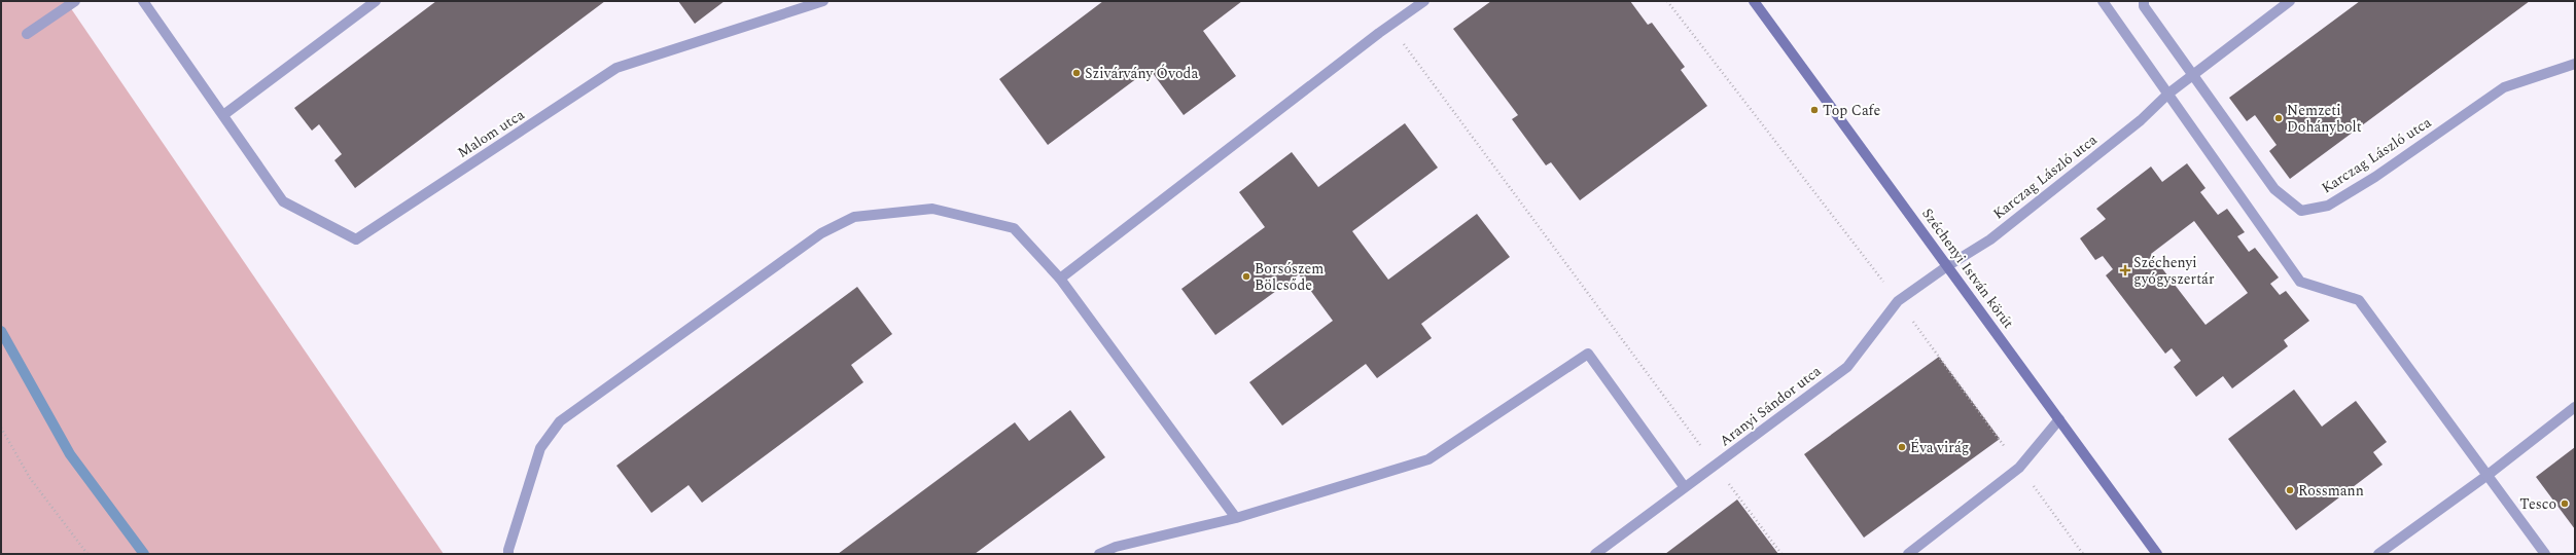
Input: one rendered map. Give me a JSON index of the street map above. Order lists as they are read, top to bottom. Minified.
{"streets":{"street":["Malom utca","Karczag László utca","Széchenyi István körút","Aranyi Sándor utca"]},"crossings":[["Karczag László utca","Széchenyi István körút"],["Karczag László utca","Aranyi Sándor utca"],["Széchenyi István körút","Aranyi Sándor utca"]],"places":{"other":["Szivárvány Óvoda","Top Cafe","Nemzeti Dohánybolt","Borsószem Bölcsőde","Éva virág","Rossmann","Tesco"],"health":["Széchenyi gyógyszertár"]}}
